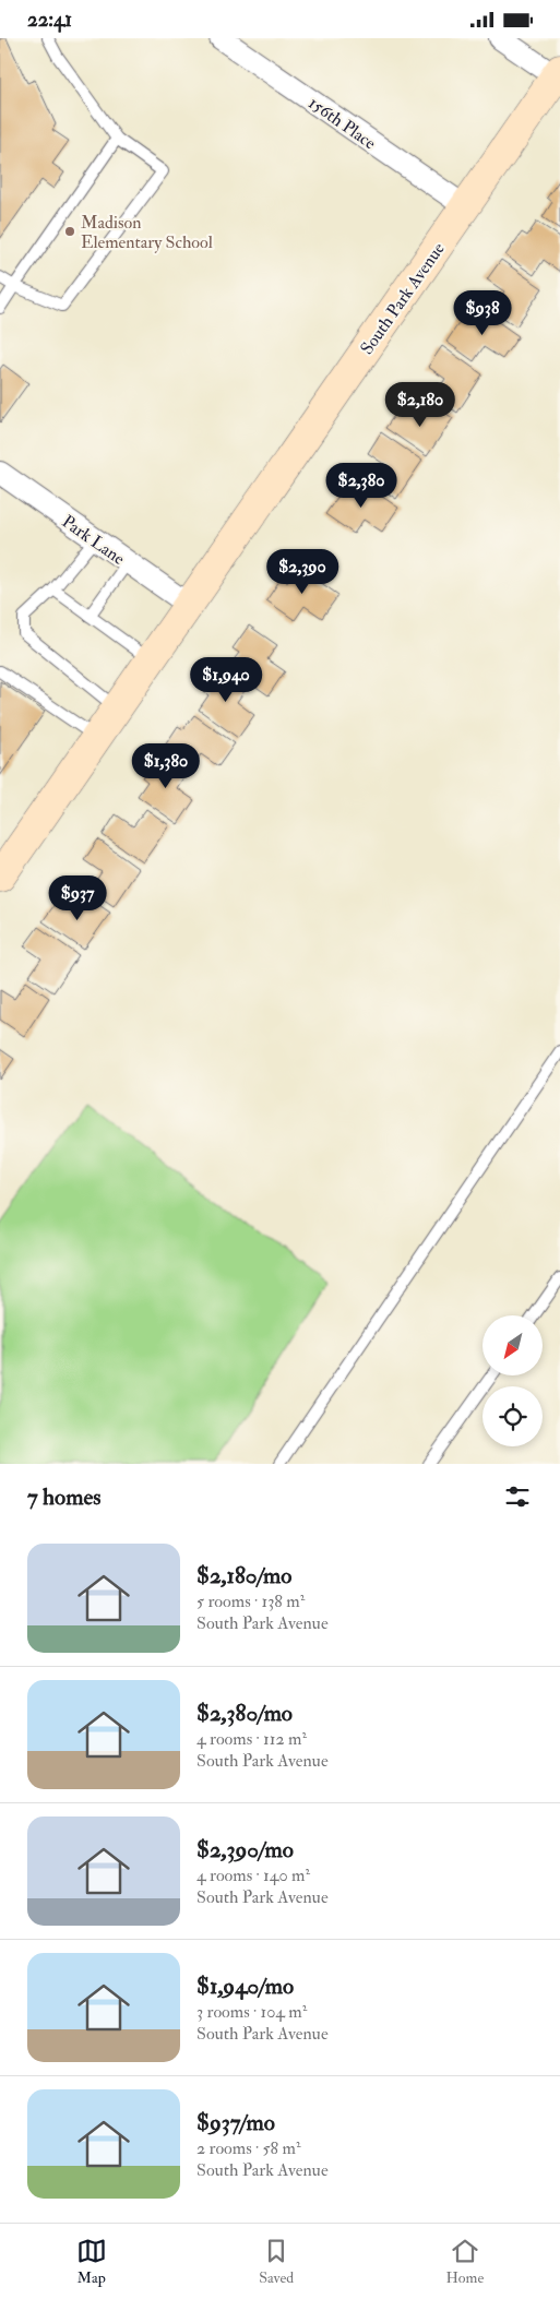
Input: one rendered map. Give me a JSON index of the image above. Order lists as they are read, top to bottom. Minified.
{"streets":{"street":["156th Place","South Park Avenue","Park Lane"]},"crossings":[["156th Place","South Park Avenue"],["South Park Avenue","Park Lane"]],"places":["Madison Elementary School"],"north":"bottom left","page":{"status":"22:41","price":["$938","$2,180","$2,380","$2,390","$1,940","$1,380","$937"],"heading":"7 homes","list":[{"name":"$2,180/mo","note":"5 rooms · 138 m² · South Park Avenue"},{"name":"$2,380/mo","note":"4 rooms · 112 m² · South Park Avenue"},{"name":"$2,390/mo","note":"4 rooms · 140 m² · South Park Avenue"},{"name":"$1,940/mo","note":"3 rooms · 104 m² · South Park Avenue"},{"name":"$937/mo","note":"2 rooms · 58 m² · South Park Avenue"}],"tabs":["Map","Saved","Home"]}}
